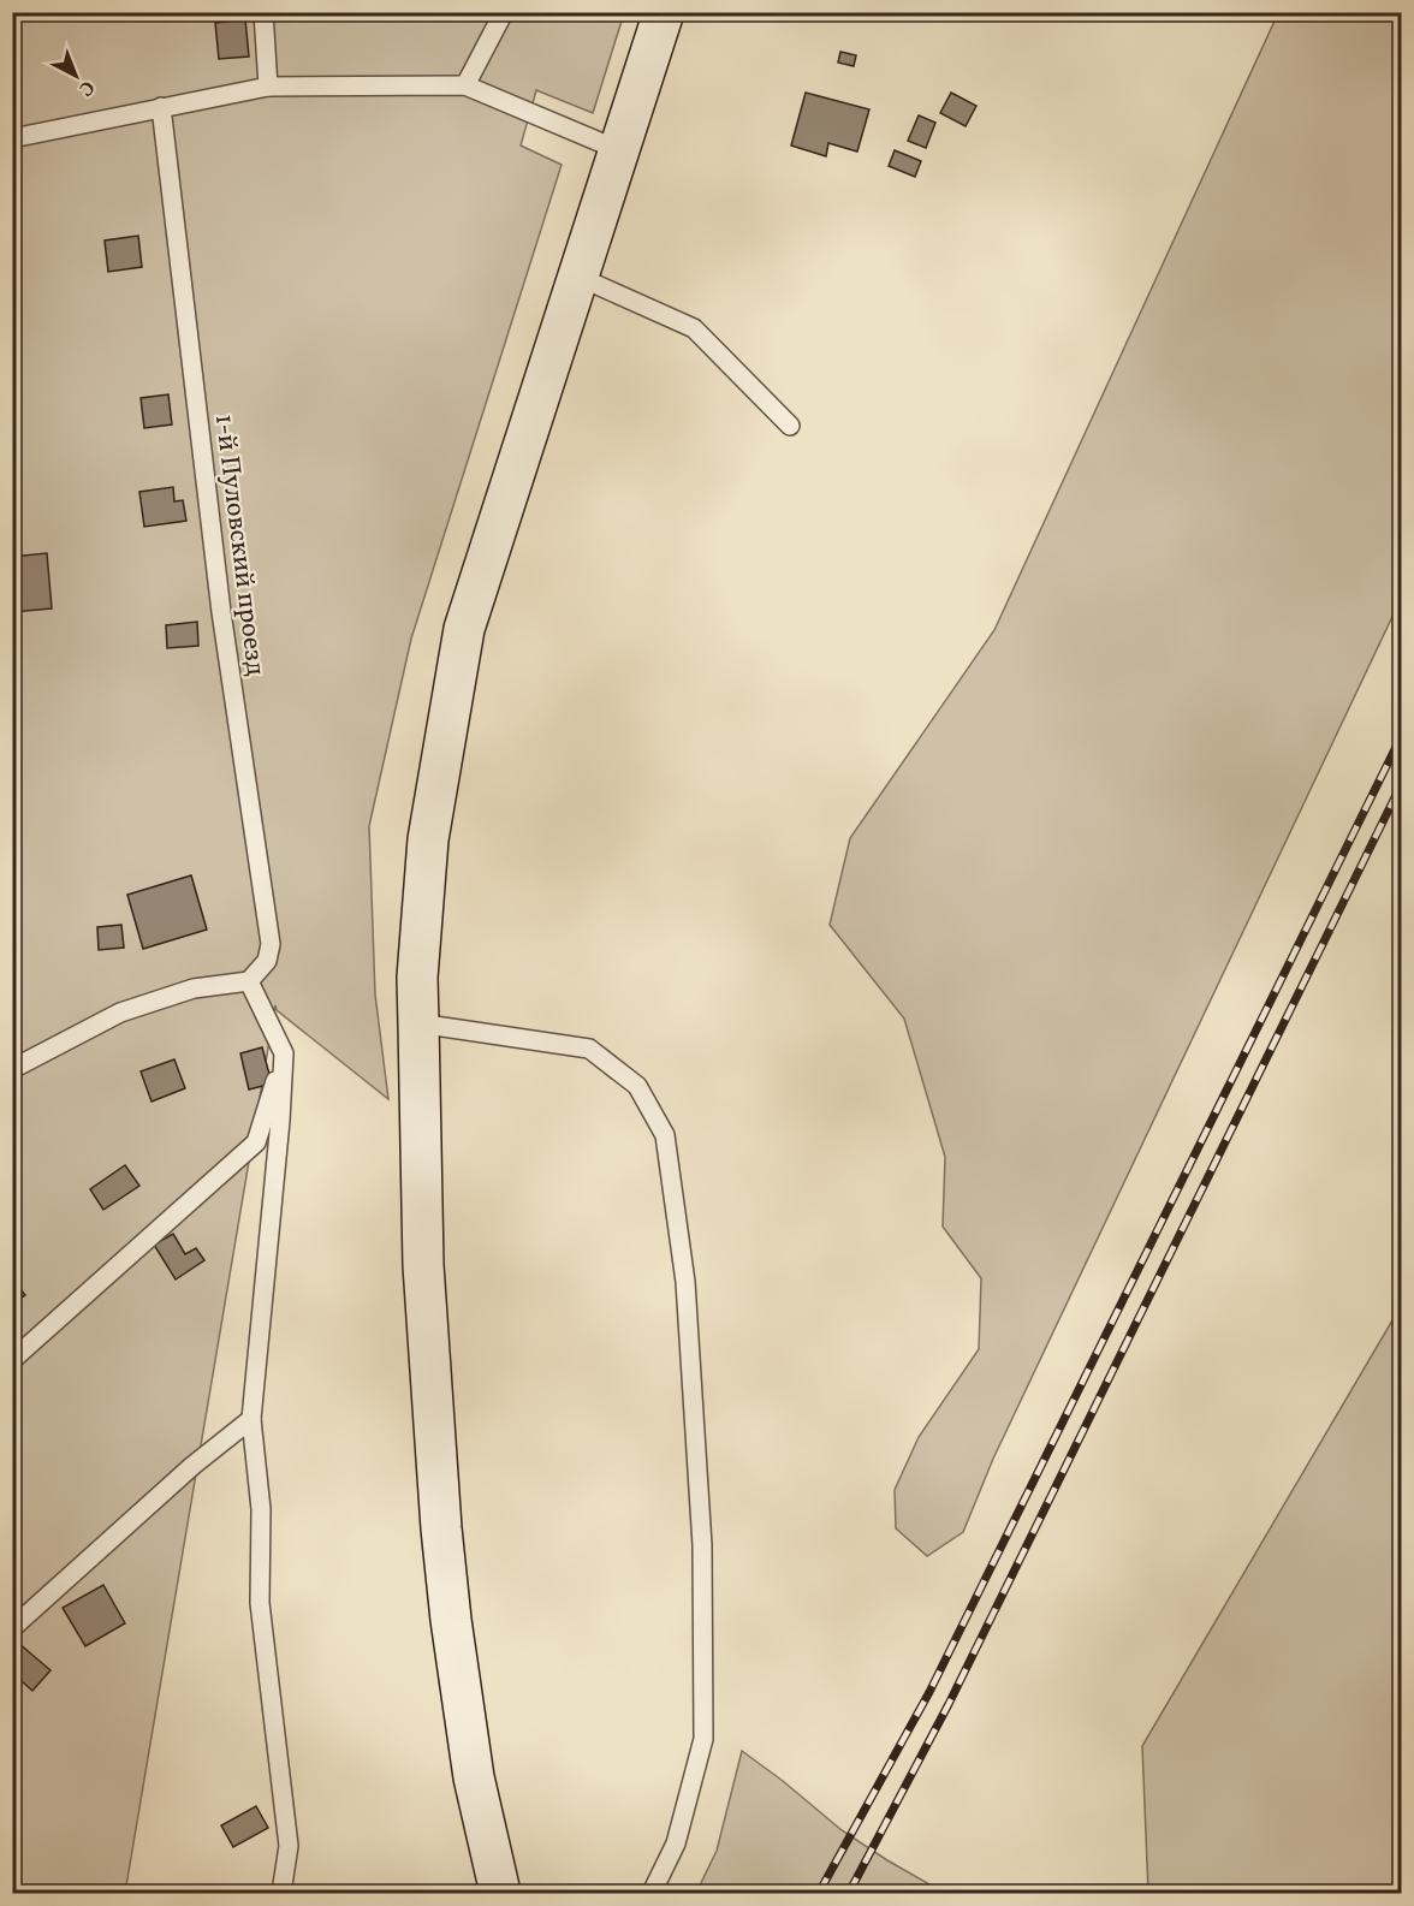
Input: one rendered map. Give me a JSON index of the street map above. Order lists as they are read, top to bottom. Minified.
{"streets":{"lane":["1-й Пуловский проезд"]},"north":"bottom right"}
